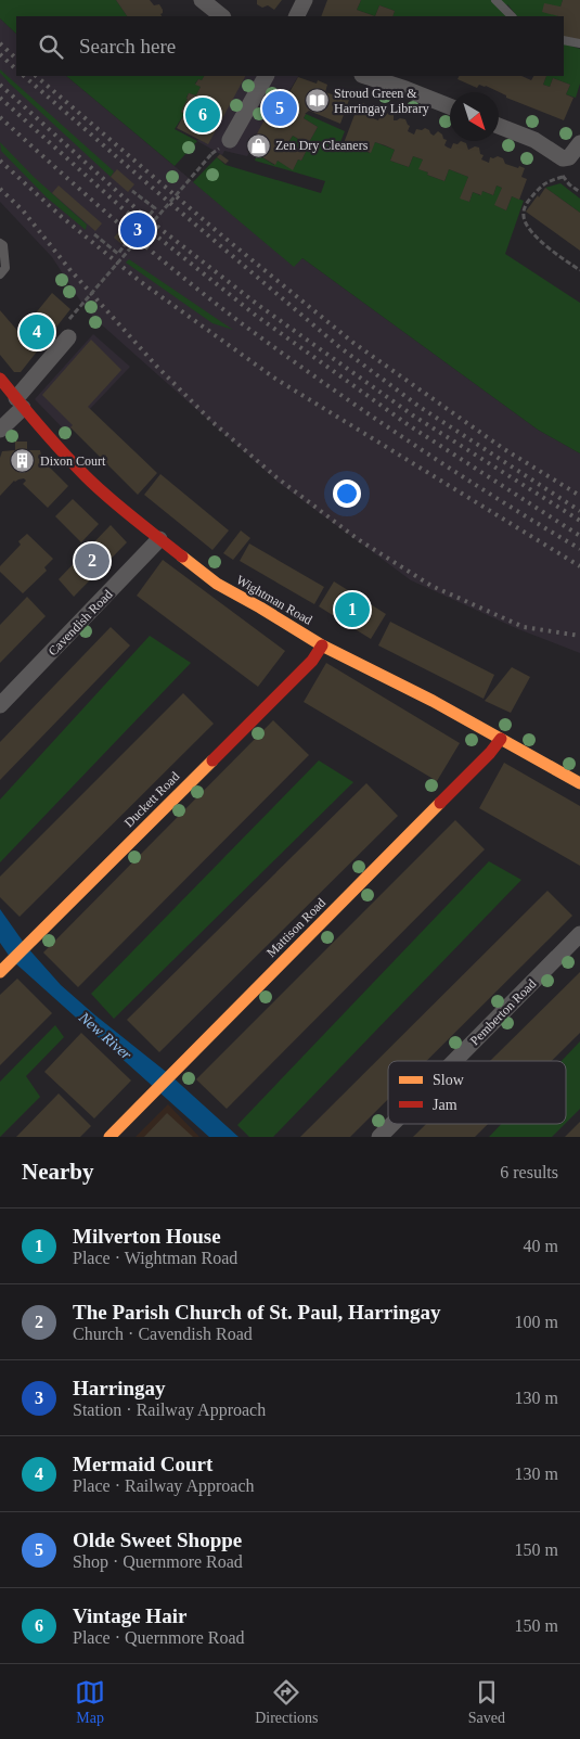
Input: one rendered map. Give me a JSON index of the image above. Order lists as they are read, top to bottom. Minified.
{"streets":{"street":["Wightman Road","Cavendish Road","Duckett Road","Mattison Road","Pemberton Road"]},"crossings":[["Wightman Road","Cavendish Road"],["Wightman Road","Duckett Road"],["Wightman Road","Mattison Road"]],"water":["New River"],"places":{"library":["Stroud Green & Harringay Library"],"shop":["Zen Dry Cleaners"],"building":["Dixon Court"]},"legend":["Slow","Jam"],"north":"bottom right","page":{"search":"Search here","pins":["5","6","3","4","2","1"],"heading":["Nearby","6 results"],"list":[{"mark":"1","name":"Milverton House","note":"Place · Wightman Road","value":"40 m"},{"mark":"2","name":"The Parish Church of St. Paul, Harringay","note":"Church · Cavendish Road","value":"100 m"},{"mark":"3","name":"Harringay","note":"Station · Railway Approach","value":"130 m"},{"mark":"4","name":"Mermaid Court","note":"Place · Railway Approach","value":"130 m"},{"mark":"5","name":"Olde Sweet Shoppe","note":"Shop · Quernmore Road","value":"150 m"},{"mark":"6","name":"Vintage Hair","note":"Place · Quernmore Road","value":"150 m"}],"nav":["Map","Directions","Saved"]}}
